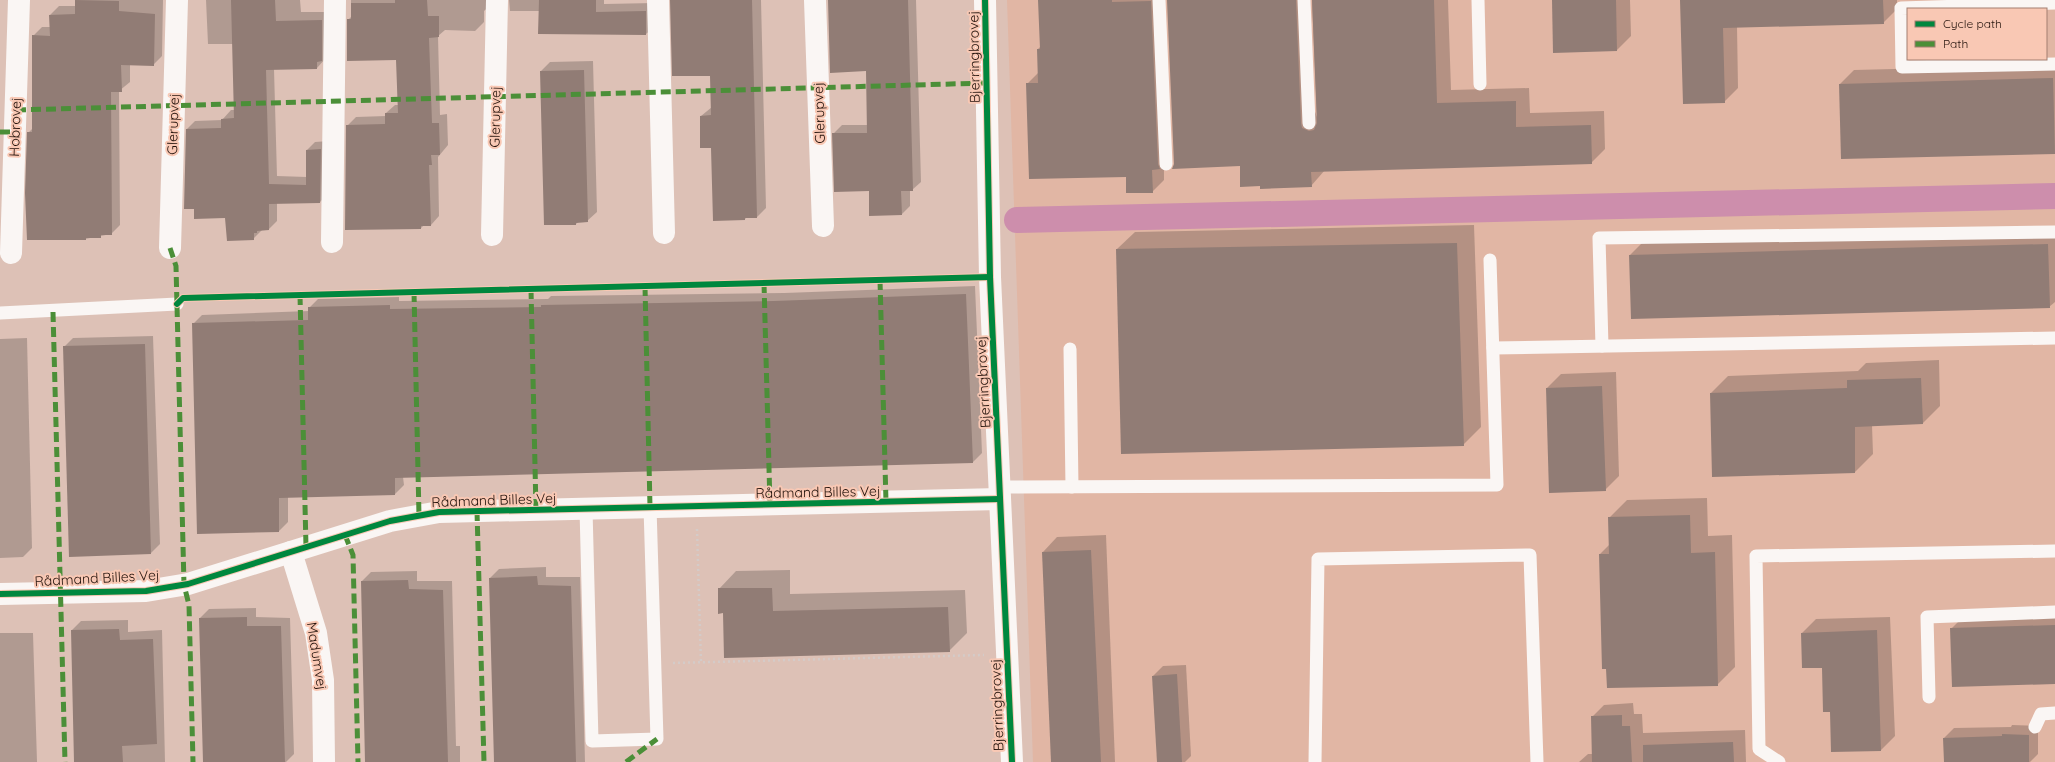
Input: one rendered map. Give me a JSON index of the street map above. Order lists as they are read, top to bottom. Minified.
{"streets":{"street":["Bjerringbrovej","Glerupvej","Hobrovej","Rådmand Billes Vej","Madumvej"]},"crossings":[["Bjerringbrovej","Rådmand Billes Vej"],["Rådmand Billes Vej","Madumvej"]],"legend":["Cycle path","Path"]}
